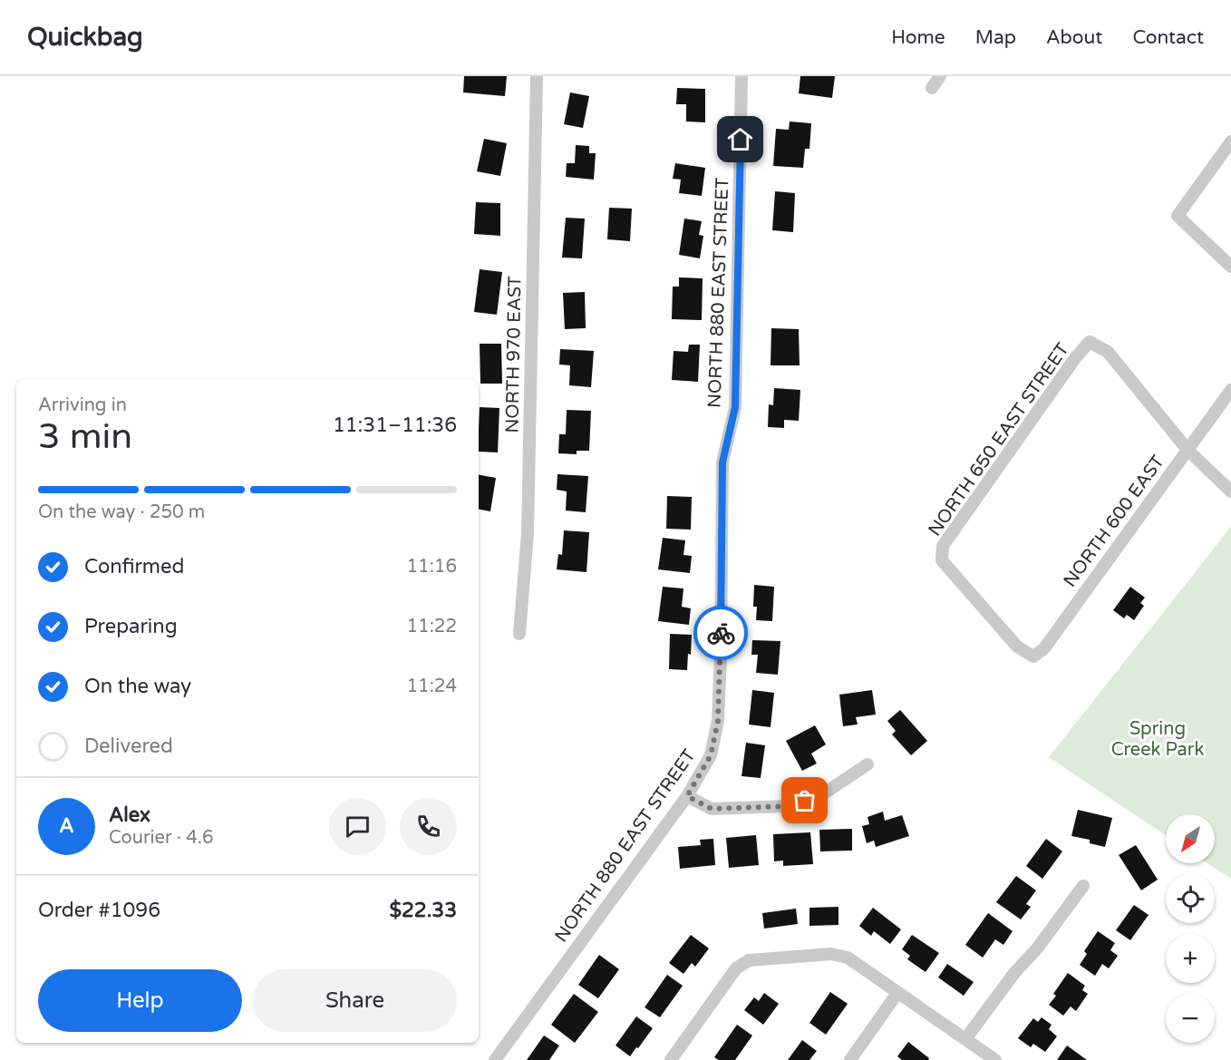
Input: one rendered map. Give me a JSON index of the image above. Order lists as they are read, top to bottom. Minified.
{"streets":{"street":["NORTH 880 EAST STREET","NORTH 970 EAST","NORTH 650 EAST STREET","NORTH 600 EAST"]},"crossings":[["NORTH 650 EAST STREET","NORTH 600 EAST"]],"parks":["Spring Creek Park"],"north":"bottom left","page":{"header":"Quickbag","nav":["Home","Map","About","Contact"],"heading":["3 min","Arriving in","11:31–11:36"],"panel":["Alex","Courier · 4.6","Order #1096","$22.33"],"bar":"On the way · 250 m","list":[["Confirmed","11:16"],["Preparing","11:22"],["On the way","11:24"],"Delivered"],"round":"A","map_buttons":["+","−"],"buttons":["Help","Share"]}}
